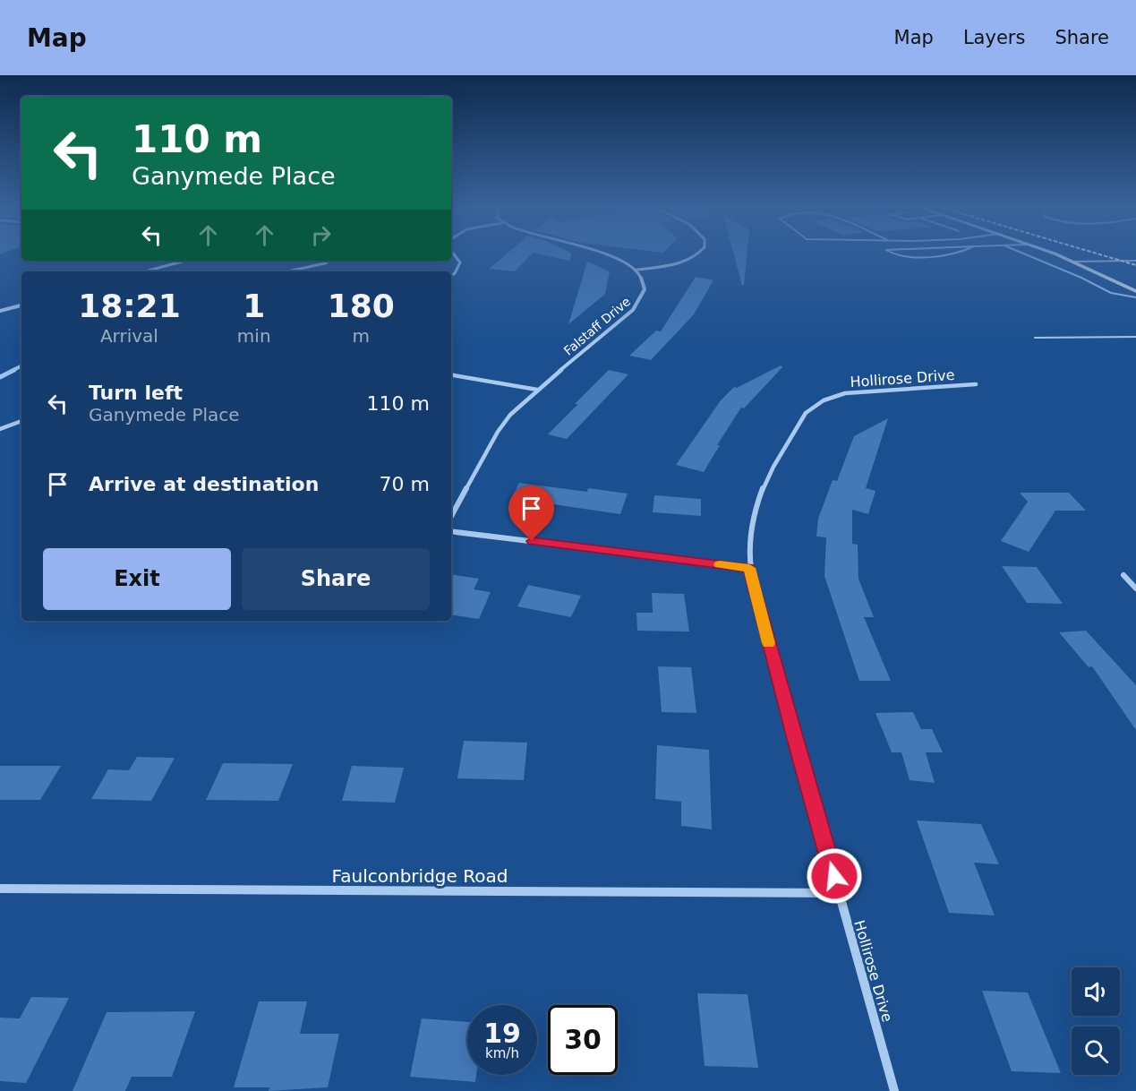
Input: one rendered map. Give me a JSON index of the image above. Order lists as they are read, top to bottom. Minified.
{"streets":{"street":["Falstaff Drive","Hollirose Drive","Faulconbridge Road"]},"crossings":[["Hollirose Drive","Faulconbridge Road"]],"page":{"header":"Map","nav":["Map","Layers","Share"],"turn":["110 m","Ganymede Place"],"eta":["18:21","Arrival","1","min","180","m"],"list":[{"name":"Turn left","note":"Ganymede Place","value":"110 m"},{"name":"Arrive at destination","value":"70 m"}],"buttons":["Exit","Share"],"speed":"19 km/h","limit":"30"}}
